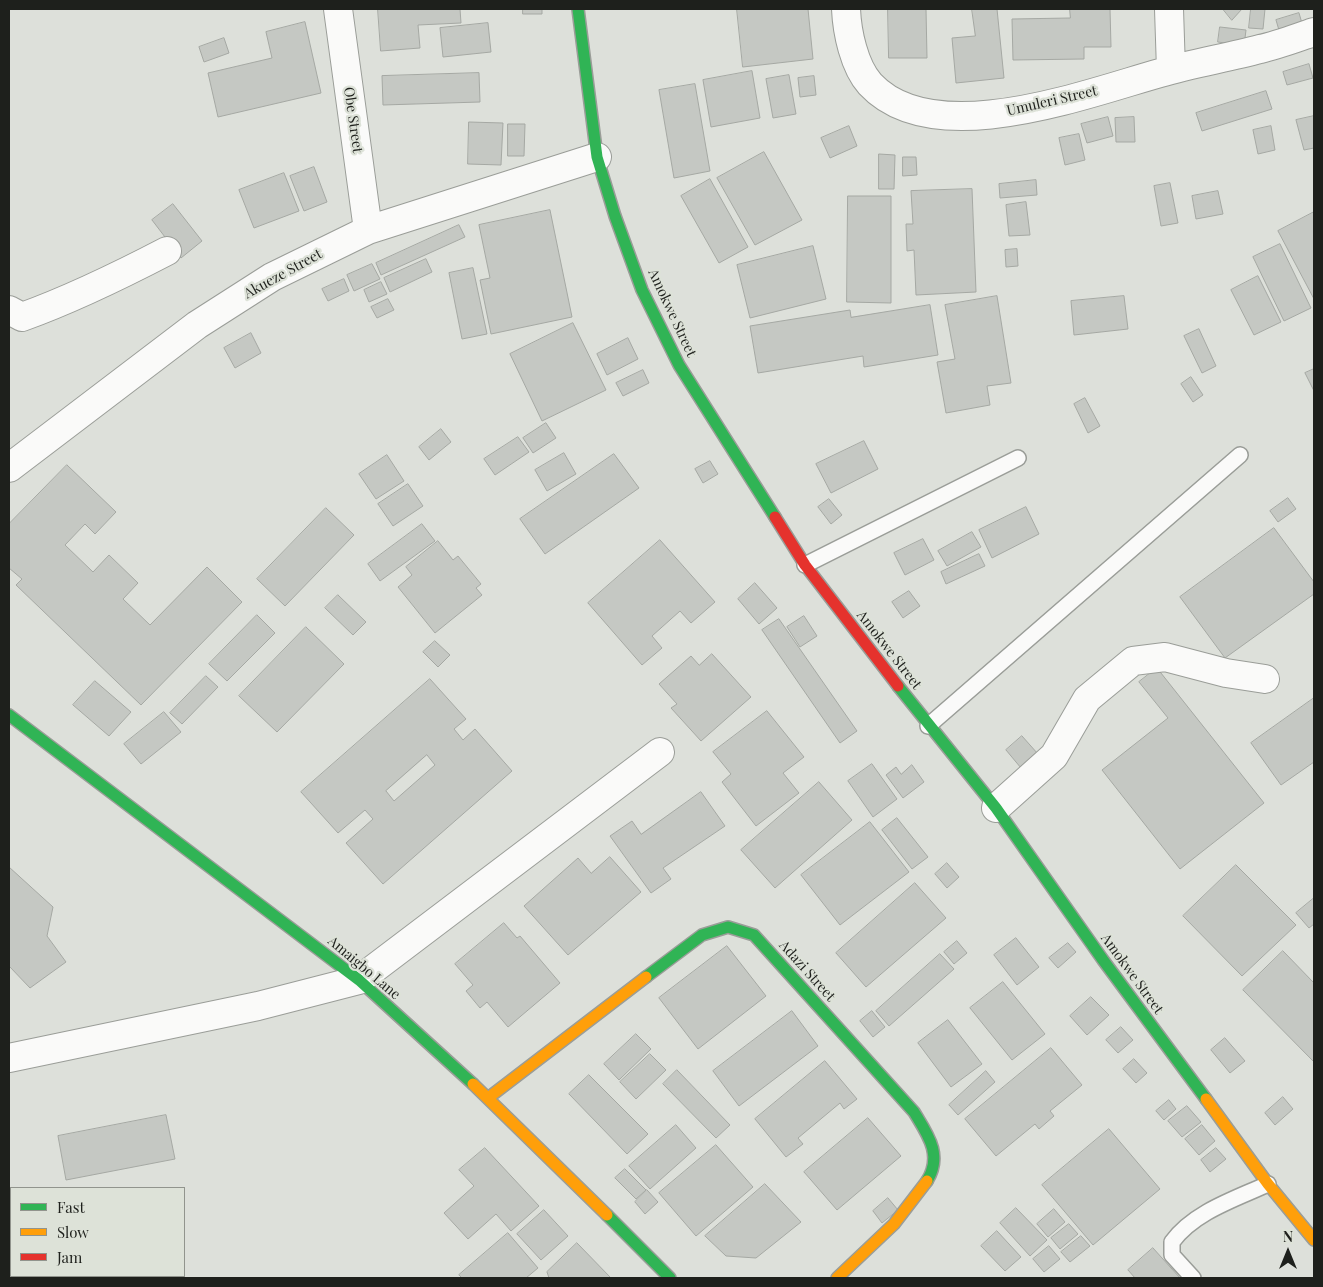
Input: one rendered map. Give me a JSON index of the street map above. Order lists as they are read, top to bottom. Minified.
{"streets":{"street":["Umuleri Street","Obe Street","Akueze Street","Amokwe Street","Amaigbo Lane","Adazi Street"]},"crossings":[["Obe Street","Akueze Street"],["Akueze Street","Amokwe Street"],["Amaigbo Lane","Adazi Street"]],"legend":["Fast","Slow","Jam"],"north":"top"}
